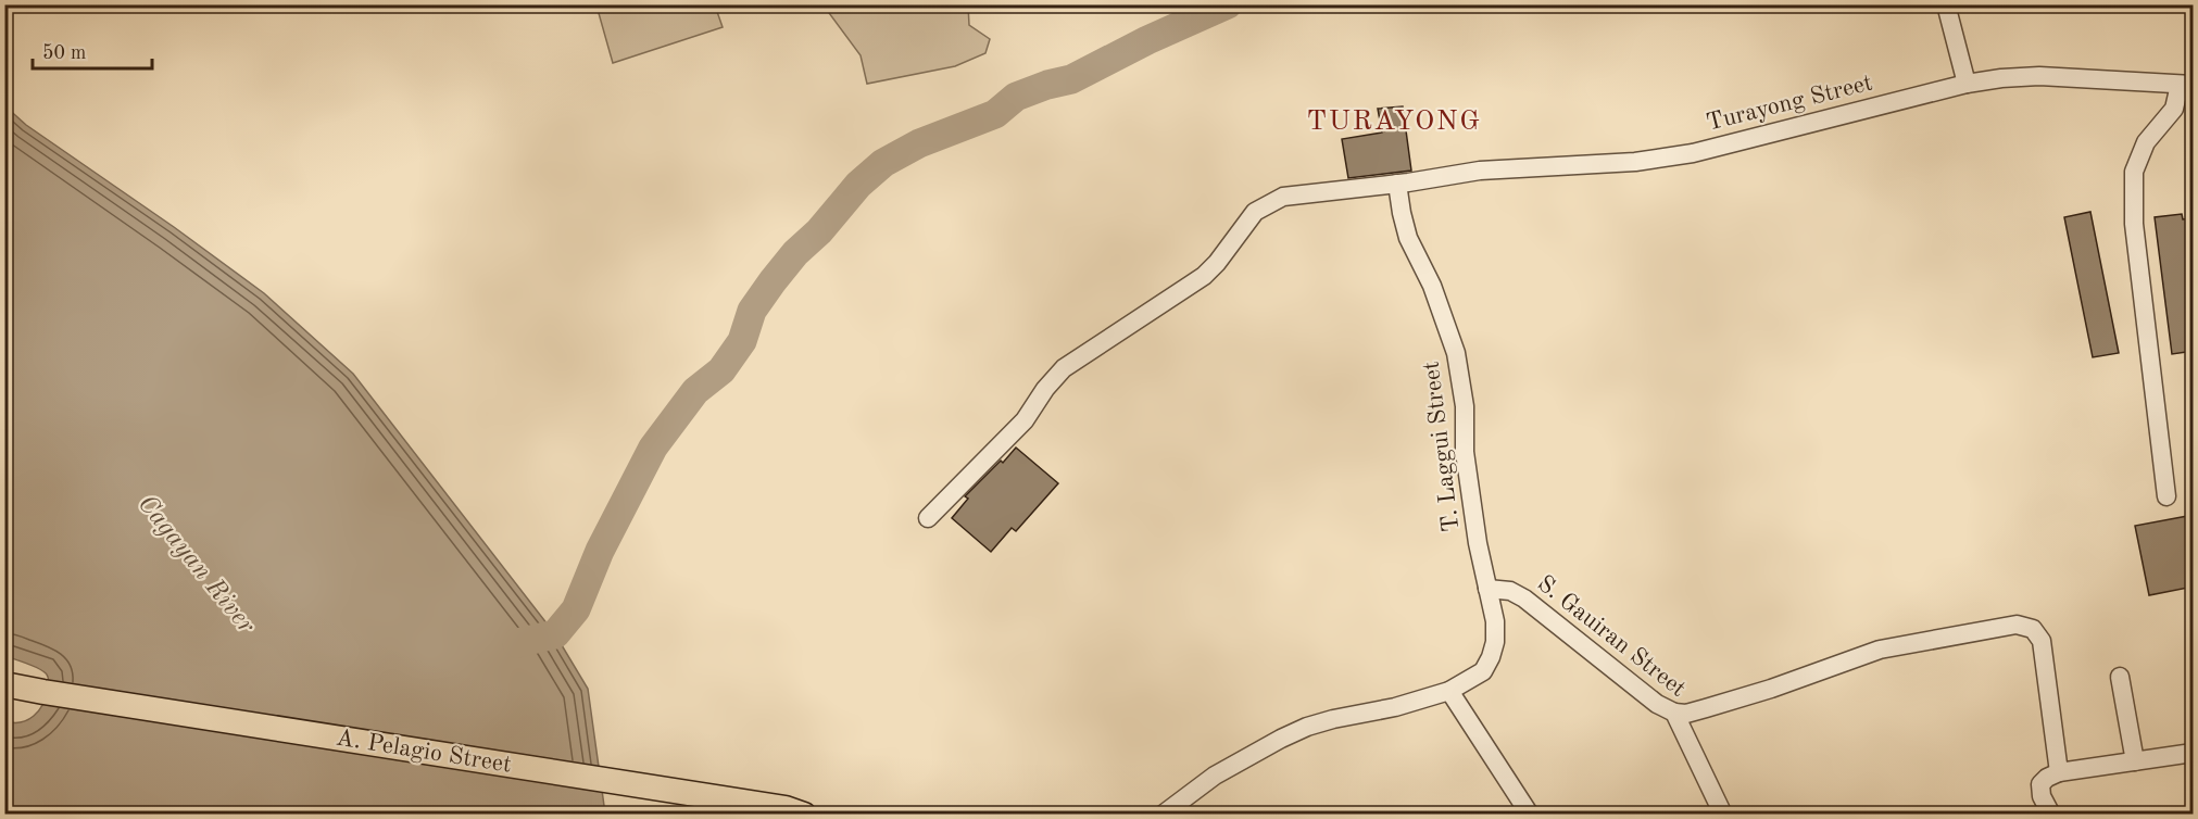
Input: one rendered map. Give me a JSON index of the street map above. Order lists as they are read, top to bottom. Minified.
{"streets":{"main road":["A. Pelagio Street"],"street":["Turayong Street","T. Laggui Street","S. Gauiran Street"]},"crossings":[["Turayong Street","T. Laggui Street"],["T. Laggui Street","S. Gauiran Street"]],"districts":["TURAYONG"],"water":["Cagayan River"],"scale_bar":"50 m"}
